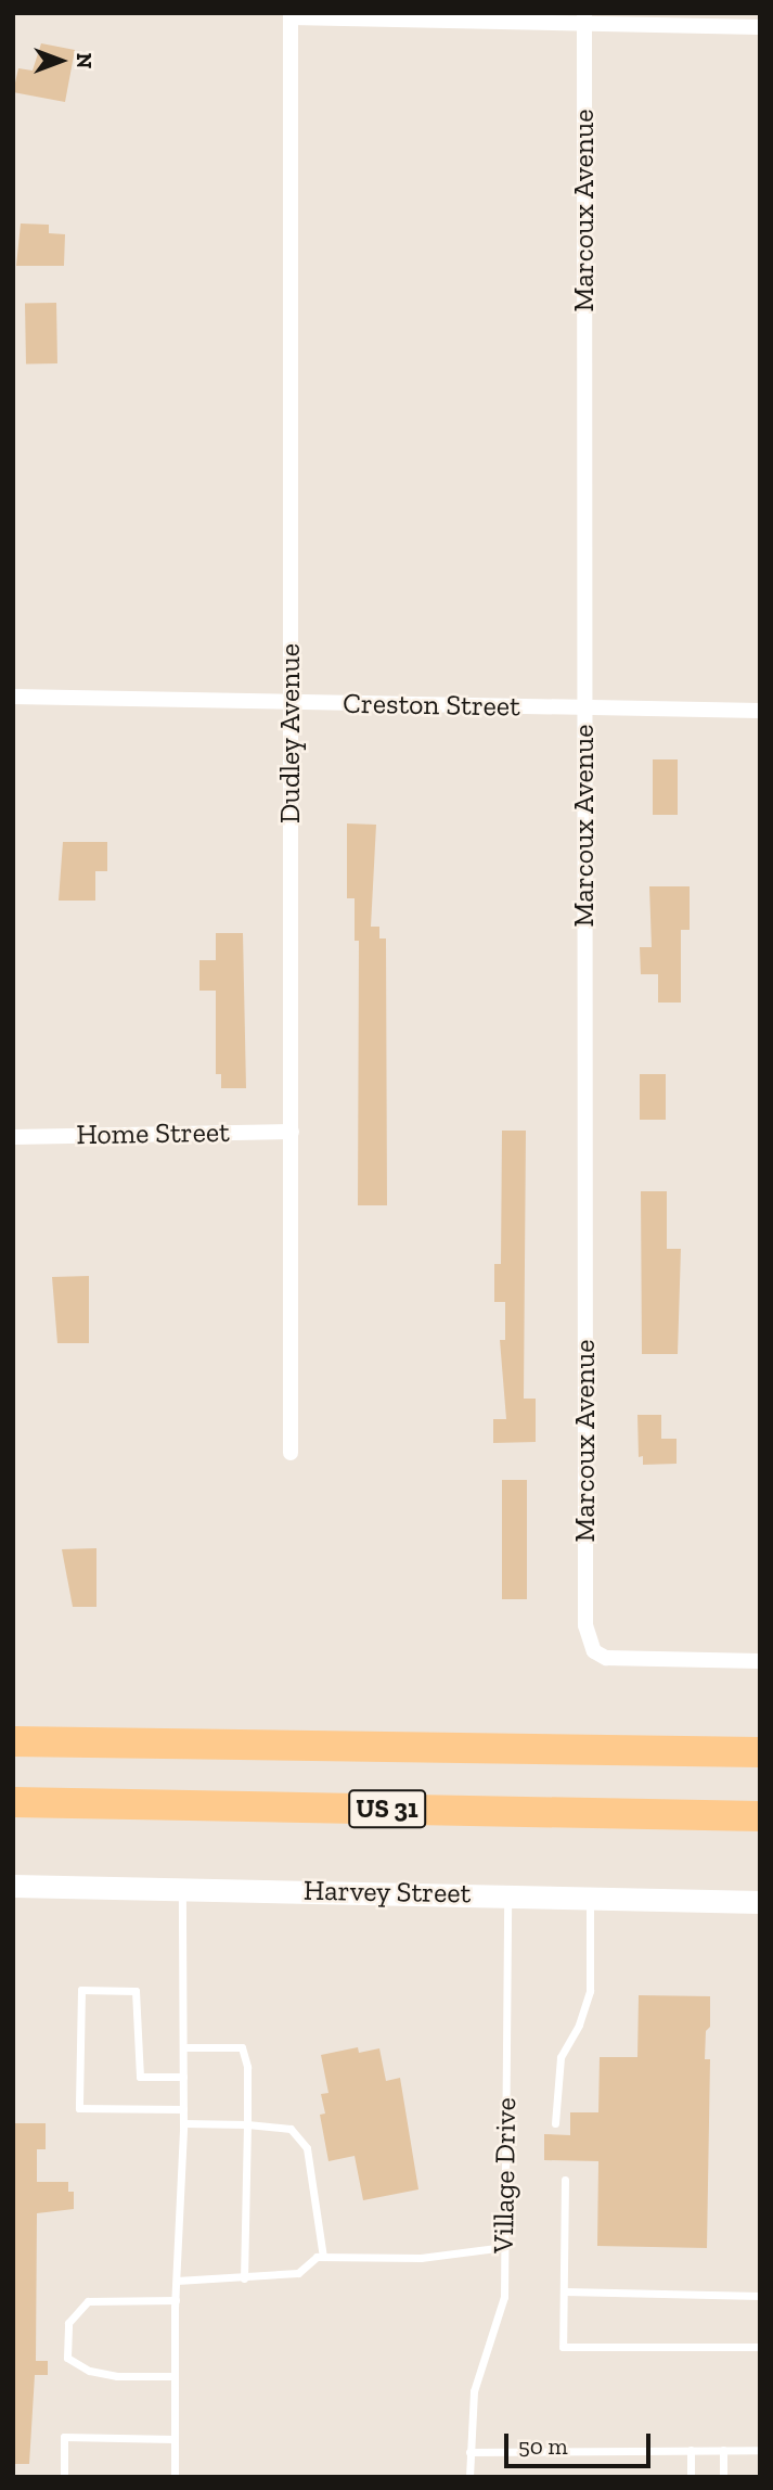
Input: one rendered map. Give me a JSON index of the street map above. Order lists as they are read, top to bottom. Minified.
{"streets":{"highway":["US 31"],"street":["Marcoux Avenue","Creston Street","Dudley Avenue","Home Street","Harvey Street"],"lane":["Village Drive"]},"crossings":[["Marcoux Avenue","Creston Street"],["Creston Street","Dudley Avenue"],["Dudley Avenue","Home Street"],["Harvey Street","Village Drive"]],"scale_bar":"50 m","north":"right"}
